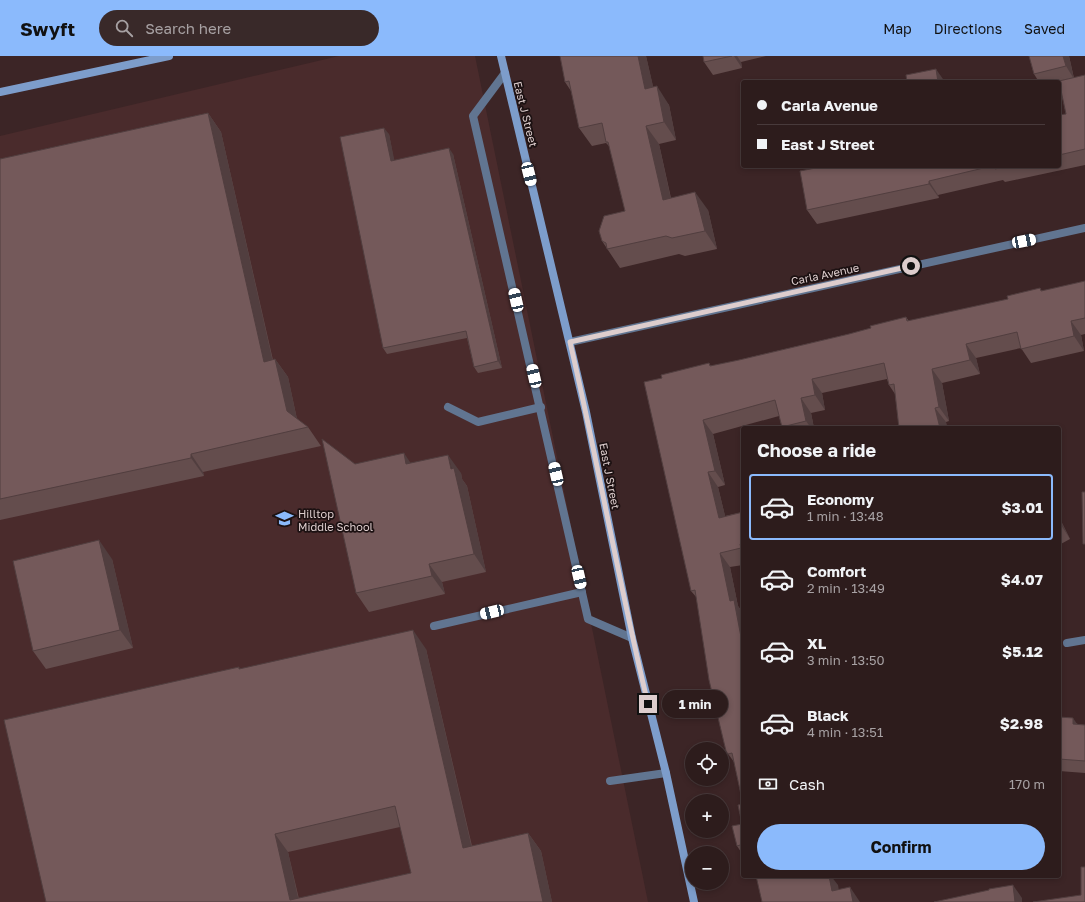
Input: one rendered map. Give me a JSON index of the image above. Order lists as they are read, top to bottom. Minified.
{"streets":{"street":["East J Street","Carla Avenue"]},"crossings":[["East J Street","Carla Avenue"]],"places":{"school or university":["Hilltop Middle School"]},"page":{"header":"Swyft","search":"Search here","nav":["Map","Directions","Saved"],"banner":["Carla Avenue","East J Street"],"heading":"Choose a ride","list":[{"name":"Economy","note":"1 min · 13:48","value":"$3.01"},{"name":"Comfort","note":"2 min · 13:49","value":"$4.07"},{"name":"XL","note":"3 min · 13:50","value":"$5.12"},{"name":"Black","note":"4 min · 13:51","value":"$2.98"}],"bubble":"1 min","map_buttons":["+","−"],"pay":["Cash","170 m"],"buttons":"Confirm"}}
